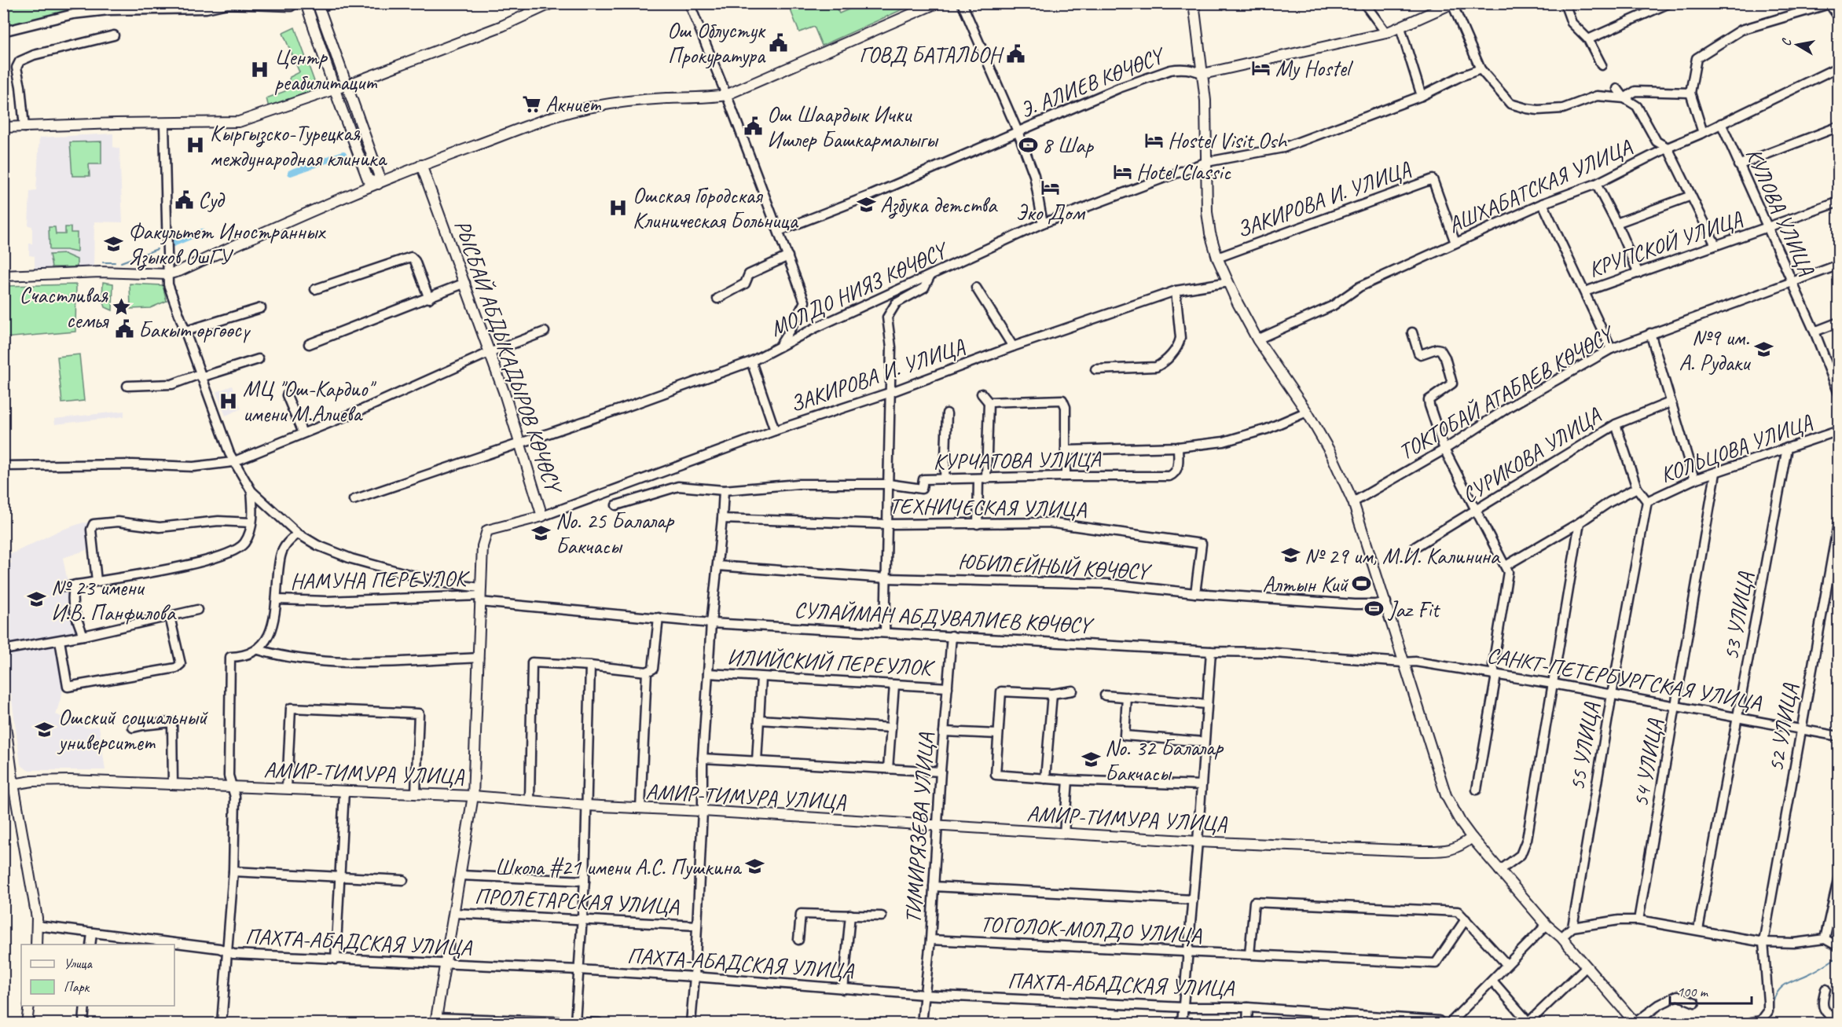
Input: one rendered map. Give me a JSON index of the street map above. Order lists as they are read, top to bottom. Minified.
{"streets":{"main road":["Э. АЛИЕВ КӨЧӨСҮ","РЫСБАЙ АБДЫКАДЫРОВ КӨЧӨСҮ","АМИР-ТИМУРА УЛИЦА"],"street":["АШХАБАТСКАЯ УЛИЦА","ЗАКИРОВА И. УЛИЦА","КУЛОВА УЛИЦА","КРУПСКОЙ УЛИЦА","МОЛДО НИЯЗ КӨЧӨСҮ","ТОКТОБАЙ АТАБАЕВ КӨЧӨСҮ","КОЛЬЦОВА УЛИЦА","СУРИКОВА УЛИЦА","КУРЧАТОВА УЛИЦА","ТЕХНИЧЕСКАЯ УЛИЦА","ЮБИЛЕЙНЫЙ КӨЧӨСҮ","НАМУНА ПЕРЕУЛОК","53 УЛИЦА","СУЛАЙМАН АБДУВАЛИЕВ КӨЧӨСҮ","ИЛИЙСКИЙ ПЕРЕУЛОК","САНКТ-ПЕТЕРБУРГСКАЯ УЛИЦА","52 УЛИЦА","55 УЛИЦА","54 УЛИЦА","ТИМИРЯЗЕВА УЛИЦА","ПРОЛЕТАРСКАЯ УЛИЦА","ТОГОЛОК-МОЛДО УЛИЦА","ПАХТА-АБАДСКАЯ УЛИЦА"]},"crossings":[["АШХАБАТСКАЯ УЛИЦА","ЗАКИРОВА И. УЛИЦА"],["АШХАБАТСКАЯ УЛИЦА","КУЛОВА УЛИЦА"],["ЗАКИРОВА И. УЛИЦА","РЫСБАЙ АБДЫКАДЫРОВ КӨЧӨСҮ"],["КУЛОВА УЛИЦА","КРУПСКОЙ УЛИЦА"],["КУЛОВА УЛИЦА","ТОКТОБАЙ АТАБАЕВ КӨЧӨСҮ"],["МОЛДО НИЯЗ КӨЧӨСҮ","РЫСБАЙ АБДЫКАДЫРОВ КӨЧӨСҮ"],["РЫСБАЙ АБДЫКАДЫРОВ КӨЧӨСҮ","НАМУНА ПЕРЕУЛОК"],["РЫСБАЙ АБДЫКАДЫРОВ КӨЧӨСҮ","СУЛАЙМАН АБДУВАЛИЕВ КӨЧӨСҮ"],["РЫСБАЙ АБДЫКАДЫРОВ КӨЧӨСҮ","АМИР-ТИМУРА УЛИЦА"],["РЫСБАЙ АБДЫКАДЫРОВ КӨЧӨСҮ","ПРОЛЕТАРСКАЯ УЛИЦА"],["РЫСБАЙ АБДЫКАДЫРОВ КӨЧӨСҮ","ПАХТА-АБАДСКАЯ УЛИЦА"],["КОЛЬЦОВА УЛИЦА","53 УЛИЦА"],["КОЛЬЦОВА УЛИЦА","55 УЛИЦА"],["КОЛЬЦОВА УЛИЦА","54 УЛИЦА"],["ТЕХНИЧЕСКАЯ УЛИЦА","ЮБИЛЕЙНЫЙ КӨЧӨСҮ"],["НАМУНА ПЕРЕУЛОК","СУЛАЙМАН АБДУВАЛИЕВ КӨЧӨСҮ"],["53 УЛИЦА","САНКТ-ПЕТЕРБУРГСКАЯ УЛИЦА"],["СУЛАЙМАН АБДУВАЛИЕВ КӨЧӨСҮ","САНКТ-ПЕТЕРБУРГСКАЯ УЛИЦА"],["СУЛАЙМАН АБДУВАЛИЕВ КӨЧӨСҮ","ТИМИРЯЗЕВА УЛИЦА"],["ИЛИЙСКИЙ ПЕРЕУЛОК","ТИМИРЯЗЕВА УЛИЦА"],["САНКТ-ПЕТЕРБУРГСКАЯ УЛИЦА","52 УЛИЦА"],["САНКТ-ПЕТЕРБУРГСКАЯ УЛИЦА","55 УЛИЦА"],["САНКТ-ПЕТЕРБУРГСКАЯ УЛИЦА","54 УЛИЦА"],["АМИР-ТИМУРА УЛИЦА","ТИМИРЯЗЕВА УЛИЦА"],["ТИМИРЯЗЕВА УЛИЦА","ТОГОЛОК-МОЛДО УЛИЦА"],["ТИМИРЯЗЕВА УЛИЦА","ПАХТА-АБАДСКАЯ УЛИЦА"]],"places":{"public building":["Ош Облустук Прокуратура","ГОВД БАТАЛЬОН","Ош Шаардык Ички Ишлер Башкармалыгы","Суд","Бакыт өргөөсү"],"hotel":["My Hostel","Hostel Visit Osh","Hotel Classic","Эко Дом"],"hospital":["Центр реабилитацит","Кыргызско-Турецкая международная клиника","Ошская Городская Клиническая Больница","МЦ \"Ош-Кардио\" имени М.Алиева"],"supermarket":["Акниет"],"sports":["8 Шар","Алтын Кий","Jaz Fit"],"school or university":["Азбука детства","Факультет Иностранных Языков ОшГУ","№9 им. А. Рудаки","No. 25 Балалар Бакчасы","№ 29 им, М.И. Калинина","№ 23 имени И.В. Панфилова","Ошский социальный университет","No. 32 Балалар Бакчасы","Школа #21 имени А.С. Пушкина"],"place":["Счастливая семья"]},"legend":["Улица","Парк"],"scale_bar":"100 m","north":"left"}
